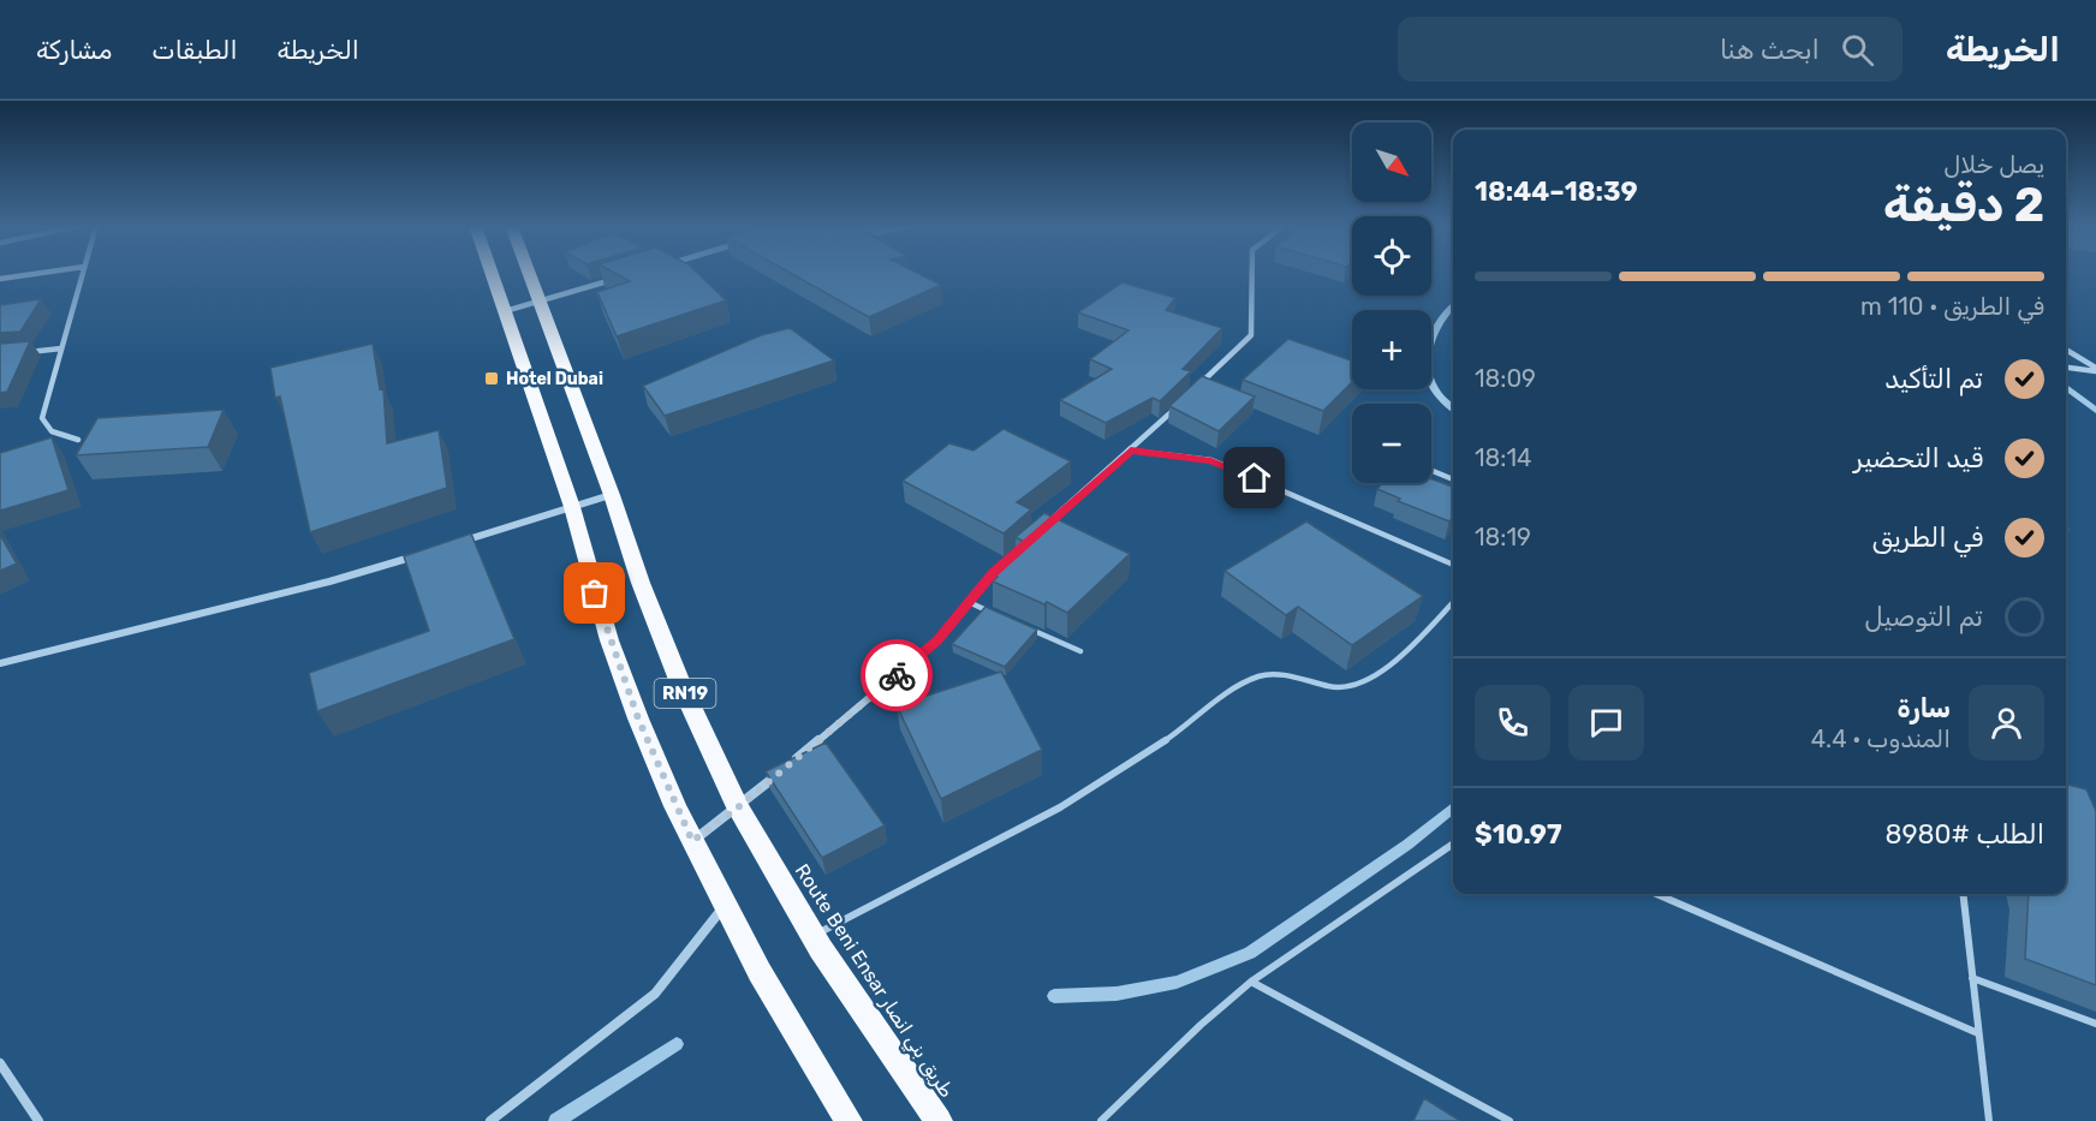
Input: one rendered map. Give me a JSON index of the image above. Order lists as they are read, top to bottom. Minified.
{"streets":{"highway":["RN19","Route Beni Ensar طريق بني انصار"]},"places":{"transit":["Hotel Dubai"]},"north":"bottom right","page":{"header":"الخريطة","search":"ابحث هنا","nav":["الخريطة","الطبقات","مشاركة"],"map_buttons":["+","−"],"heading":["2 دقيقة","يصل خلال","18:39–18:44"],"panel":["سارة","المندوب · 4.4","الطلب #8980","$10.97"],"bar":"في الطريق · 110 m","list":[["تم التأكيد","18:09"],["قيد التحضير","18:14"],["في الطريق","18:19"],"تم التوصيل"]}}
